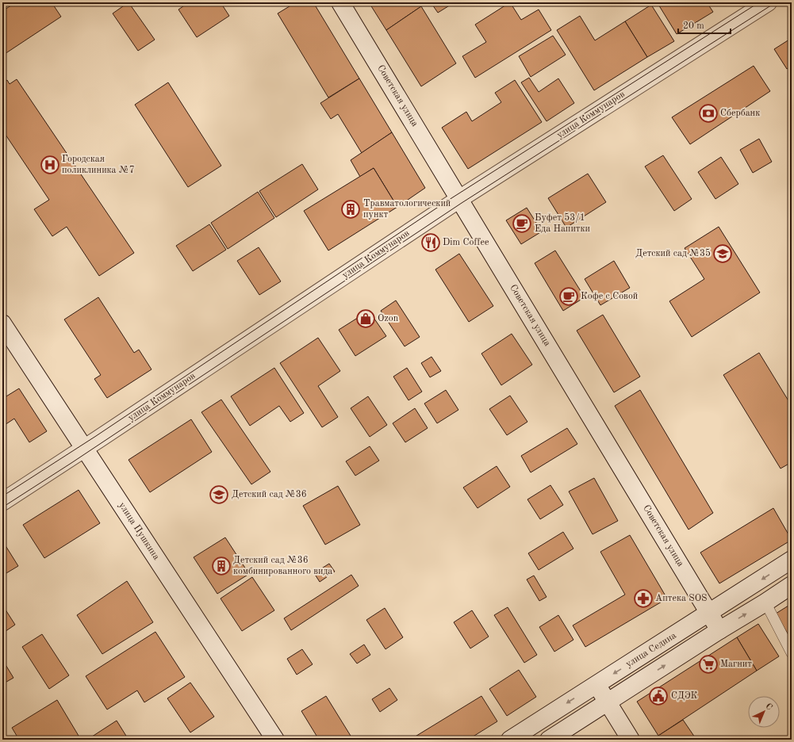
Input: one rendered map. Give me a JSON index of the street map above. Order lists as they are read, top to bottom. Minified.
{"streets":{"street":["Советская улица","улица Коммунаров","улица Пушкина","улица Седина"]},"crossings":[["Советская улица","улица Коммунаров"],["Советская улица","улица Седина"],["улица Коммунаров","улица Пушкина"]],"places":{"bank":["Сбербанк"],"hospital":["Городская поликлиника №7"],"building":["Травматологический пункт","Детский сад №36 комбинированного вида"],"cafe":["Буфет 53/1 Еда Напитки","Кофе с Совой"],"restaurant":["Dim Coffee"],"school or university":["Детский сад №35","Детский сад №36"],"shop":["Ozon"],"pharmacy":["Аптека SOS"],"supermarket":["Магнит"],"public building":["СДЭК"]},"scale_bar":"20 m","north":"top right"}
